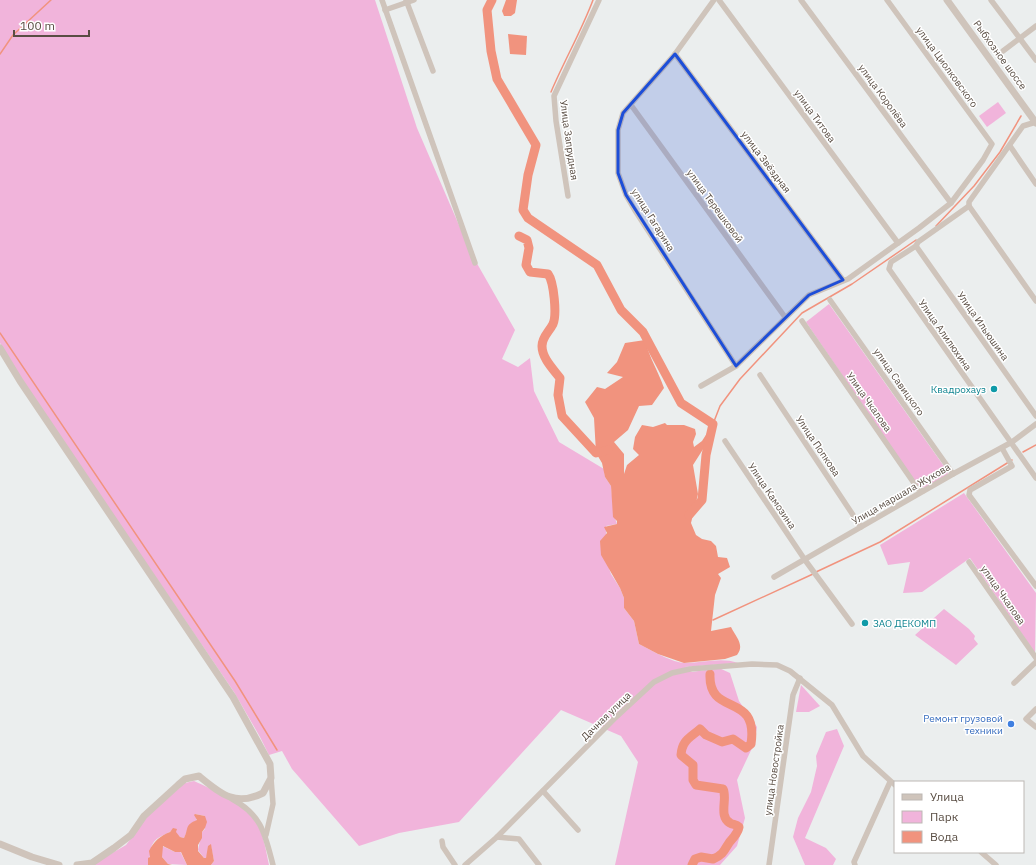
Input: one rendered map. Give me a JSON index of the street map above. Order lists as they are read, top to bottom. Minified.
{"streets":{"street":["Рыбхозное шоссе","улица Циолковского","улица Королёва","улица Титова","Улица Запрудная","улица Звёздная","улица Терешковой","улица Гагарина","Улица Ильюшина","Улица Алилюхина","улица Савицкого","Улица Чкалова","Улица Попкова","Улица маршала Жукова","Улица Камозина","улица Чкалова","Дачная улица","улица Новостройка"]},"crossings":[["улица Циолковского","улица Королёва"],["улица Звёздная","улица Гагарина"],["улица Терешковой","улица Гагарина"],["Улица Ильюшина","Улица Алилюхина"],["Улица Алилюхина","Улица маршала Жукова"],["улица Савицкого","Улица маршала Жукова"],["Улица Чкалова","Улица маршала Жукова"],["Улица Попкова","Улица маршала Жукова"],["Улица маршала Жукова","Улица Камозина"],["Дачная улица","улица Новостройка"]],"places":["Квадрохауз","ЗАО ДЕКОМП","Ремонт грузовой техники"],"legend":["Улица","Парк","Вода"],"scale_bar":"100 m"}
